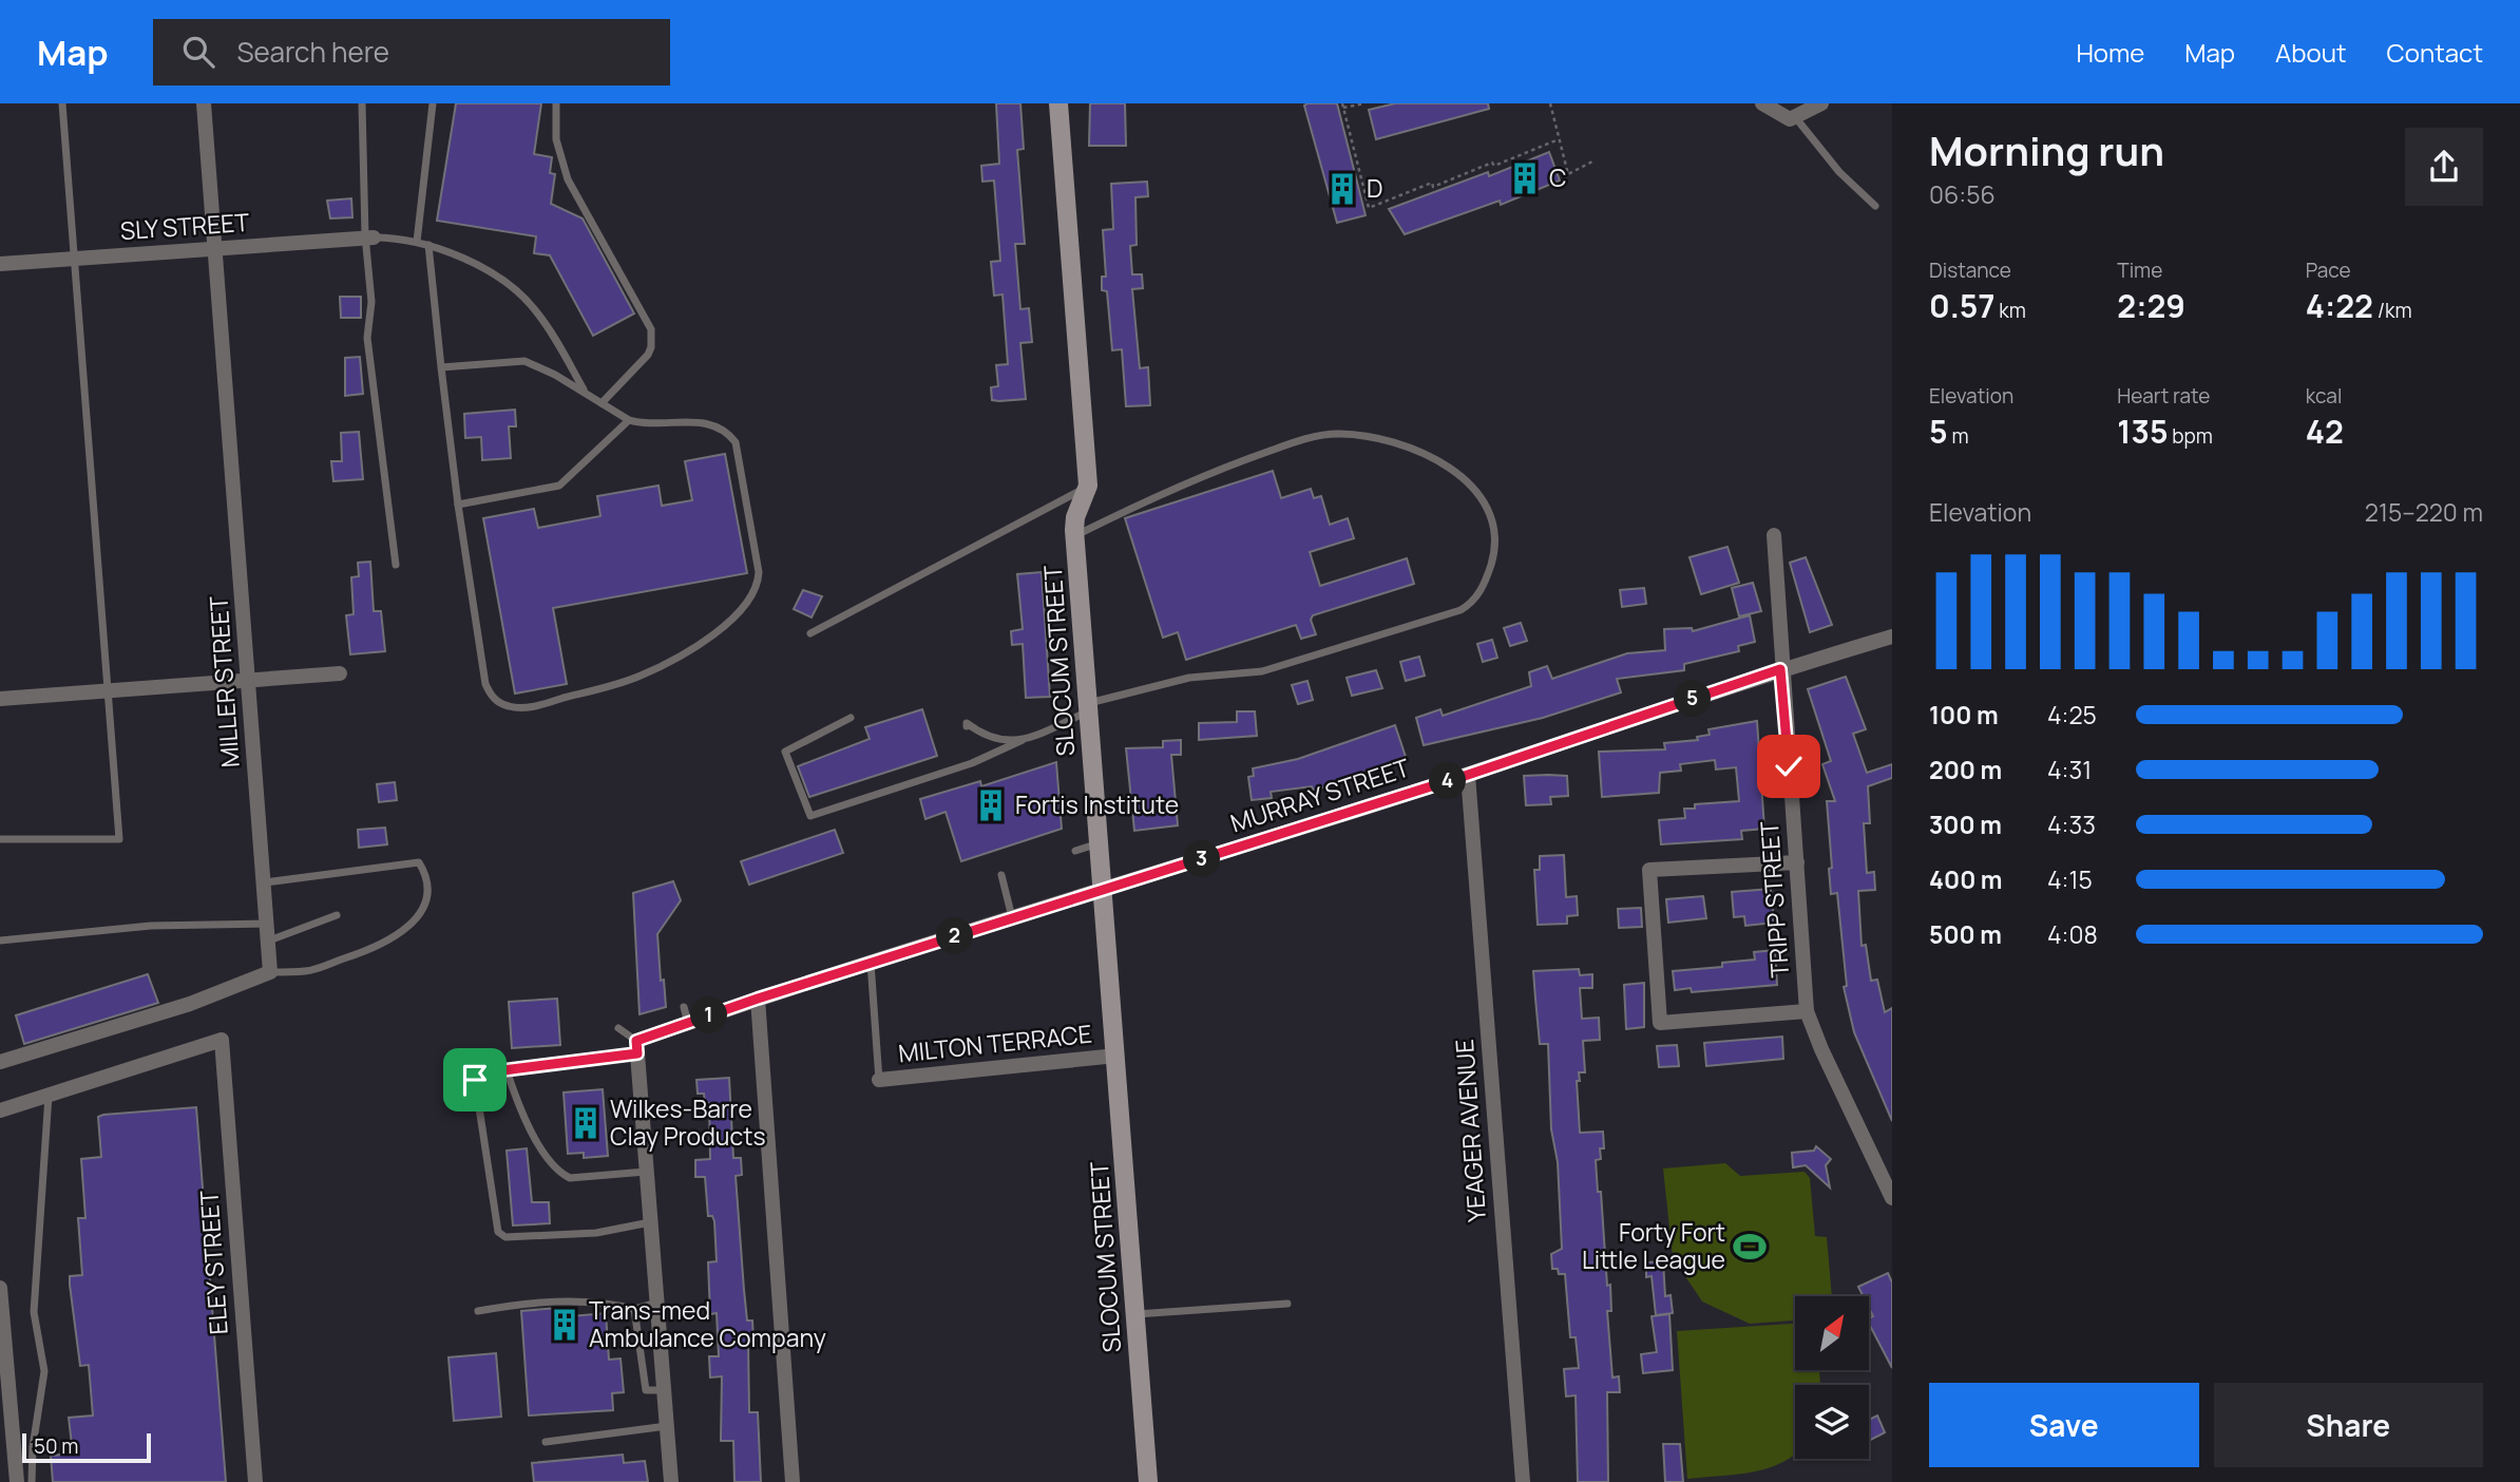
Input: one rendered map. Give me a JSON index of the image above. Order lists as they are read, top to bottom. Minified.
{"streets":{"street":["SLY STREET","SLOCUM STREET","MILLER STREET","MURRAY STREET","TRIPP STREET","MILTON TERRACE","YEAGER AVENUE","ELEY STREET"]},"crossings":[["SLY STREET","MILLER STREET"],["SLOCUM STREET","MURRAY STREET"],["SLOCUM STREET","MILTON TERRACE"],["MURRAY STREET","TRIPP STREET"],["MURRAY STREET","YEAGER AVENUE"]],"places":{"building":["C","D","Fortis Institute","Wilkes-Barre Clay Products","Trans-med Ambulance Company"],"sports":["Forty Fort Little League"]},"scale_bar":"50 m","north":"top right","page":{"header":"Map","search":"Search here","nav":["Home","Map","About","Contact"],"heading":["Morning run","06:56"],"stats":[["Distance","0.57 km"],["Time","2:29"],["Pace","4:22 /km"],["Elevation","5 m"],["Heart rate","135 bpm"],["kcal","42"]],"chart":["Elevation","215–220 m"],"pins":["5","4","3","2","1"],"list":[{"name":"100 m","note":"4:25"},{"name":"200 m","note":"4:31"},{"name":"300 m","note":"4:33"},{"name":"400 m","note":"4:15"},{"name":"500 m","note":"4:08"}],"buttons":["Save","Share"],"scale":"50 m"}}
